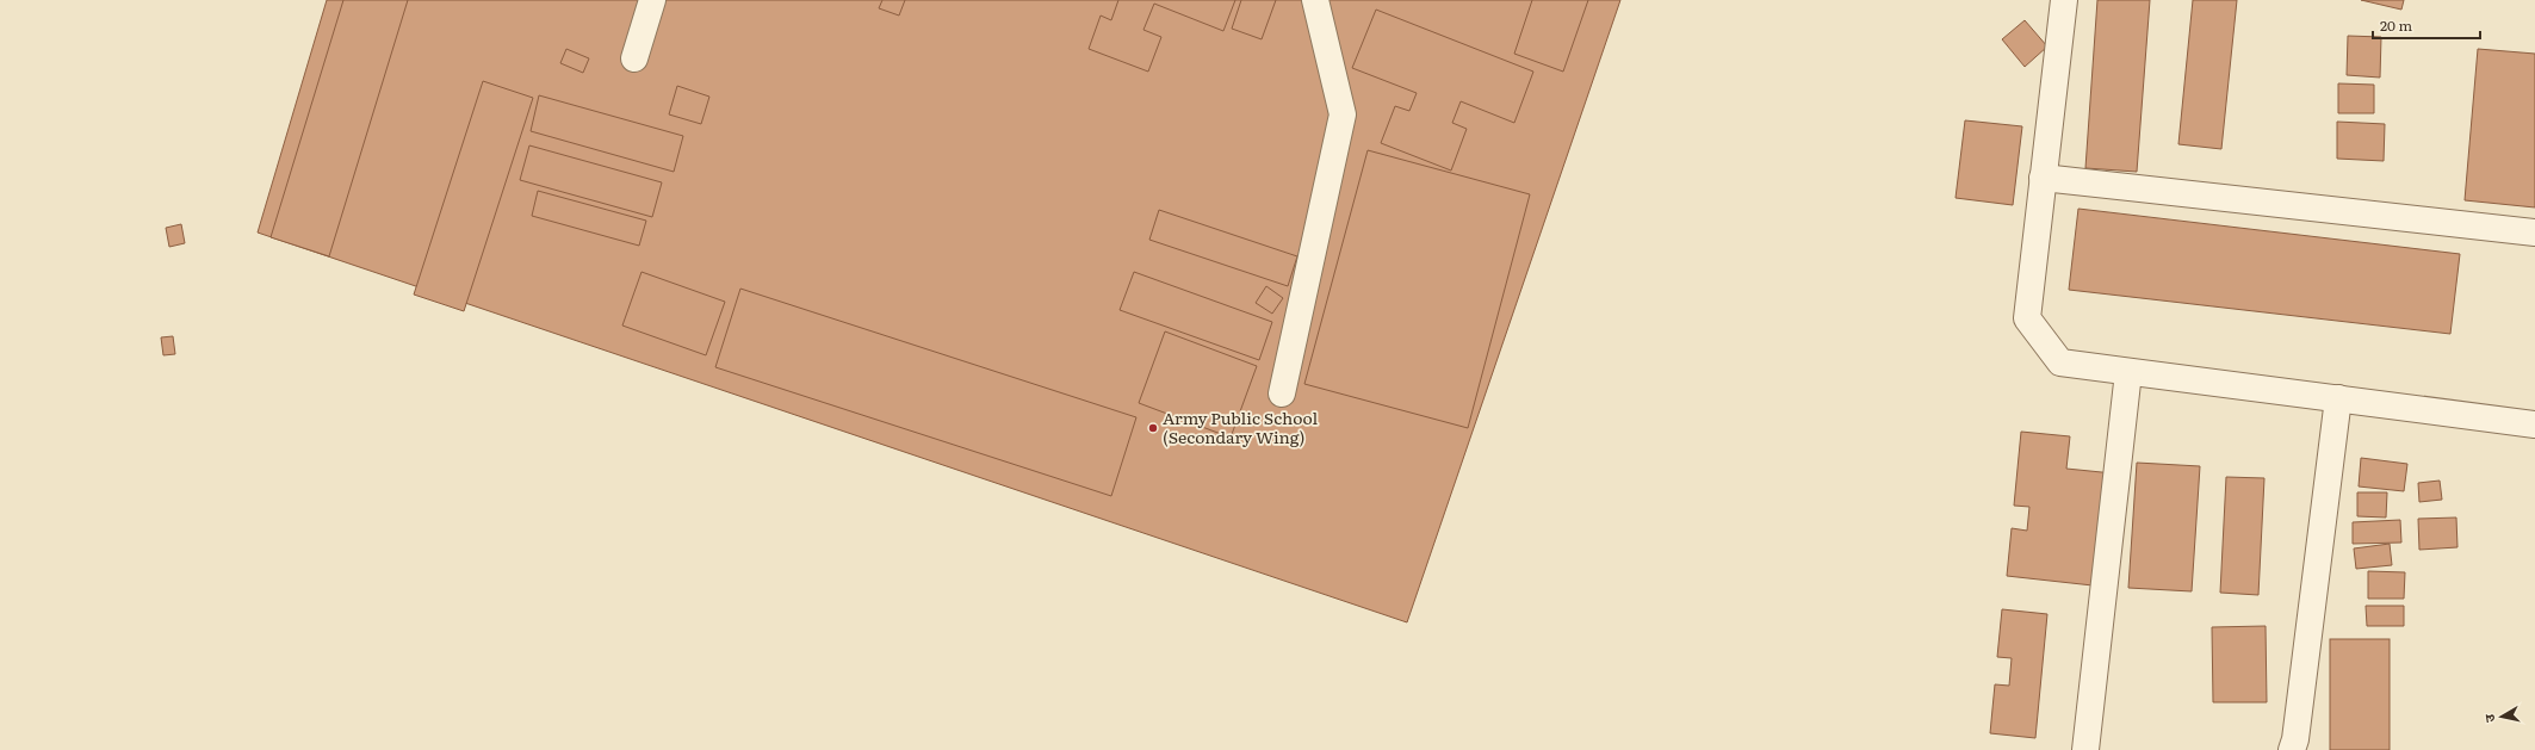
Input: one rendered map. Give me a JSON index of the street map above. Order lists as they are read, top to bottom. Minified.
{"places":["Army Public School (Secondary Wing)"],"scale_bar":"20 m","north":"left"}
